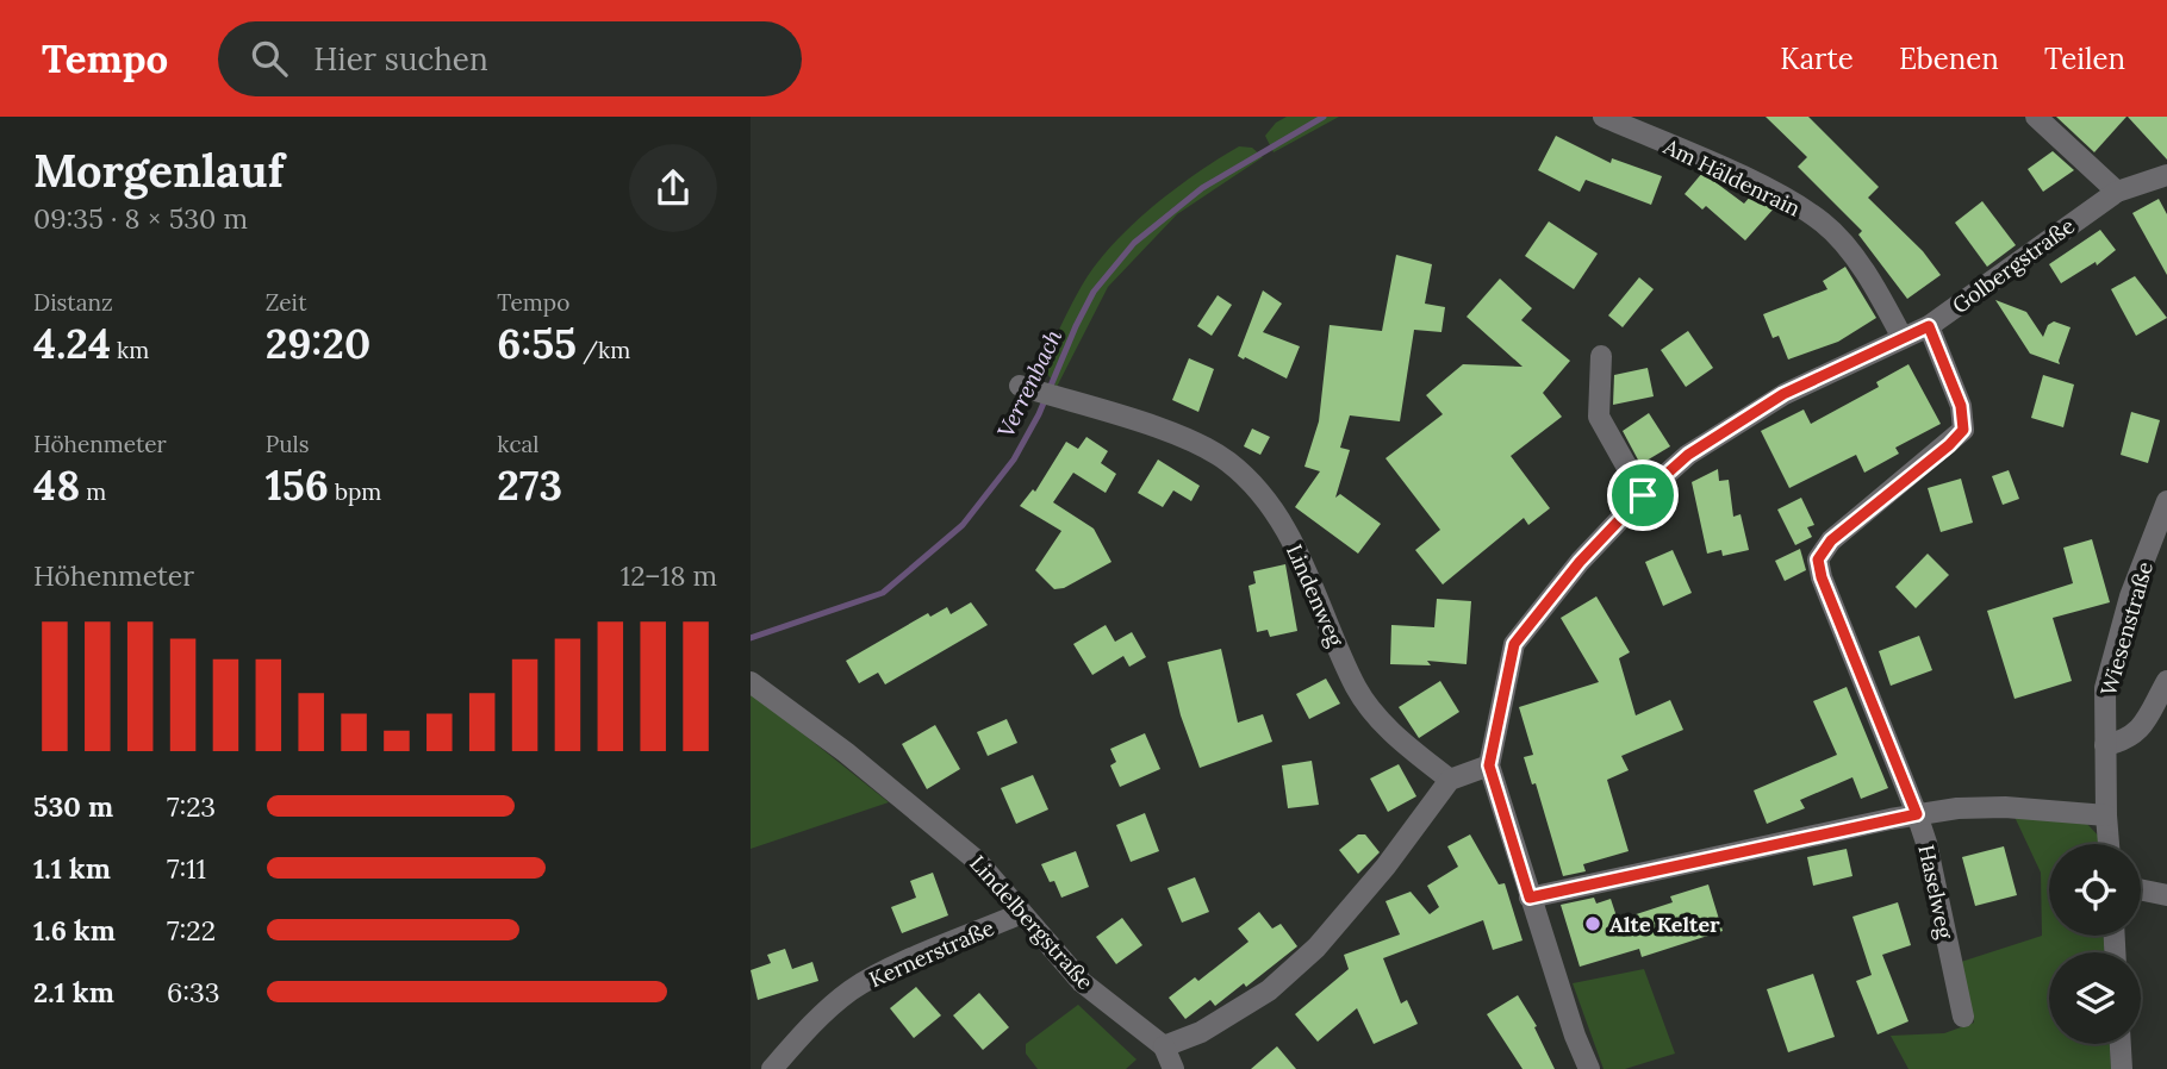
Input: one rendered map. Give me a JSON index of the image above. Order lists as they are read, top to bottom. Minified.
{"streets":{"street":["Am Häldenrain","Golbergstraße","Lindenweg","Wiesenstraße","Haselweg","Lindelbergstraße","Kernerstraße"]},"crossings":[["Am Häldenrain","Golbergstraße"],["Golbergstraße","Haselweg"],["Lindelbergstraße","Kernerstraße"]],"water":["Verrenbach"],"places":["Alte Kelter"],"page":{"header":"Tempo","search":"Hier suchen","nav":["Karte","Ebenen","Teilen"],"heading":["Morgenlauf","09:35 · 8 × 530 m"],"stats":[["Distanz","4.24 km"],["Zeit","29:20"],["Tempo","6:55 /km"],["Höhenmeter","48 m"],["Puls","156 bpm"],["kcal","273"]],"chart":["Höhenmeter","12–18 m"],"list":[{"name":"530 m","note":"7:23"},{"name":"1.1 km","note":"7:11"},{"name":"1.6 km","note":"7:22"},{"name":"2.1 km","note":"6:33"}]}}
